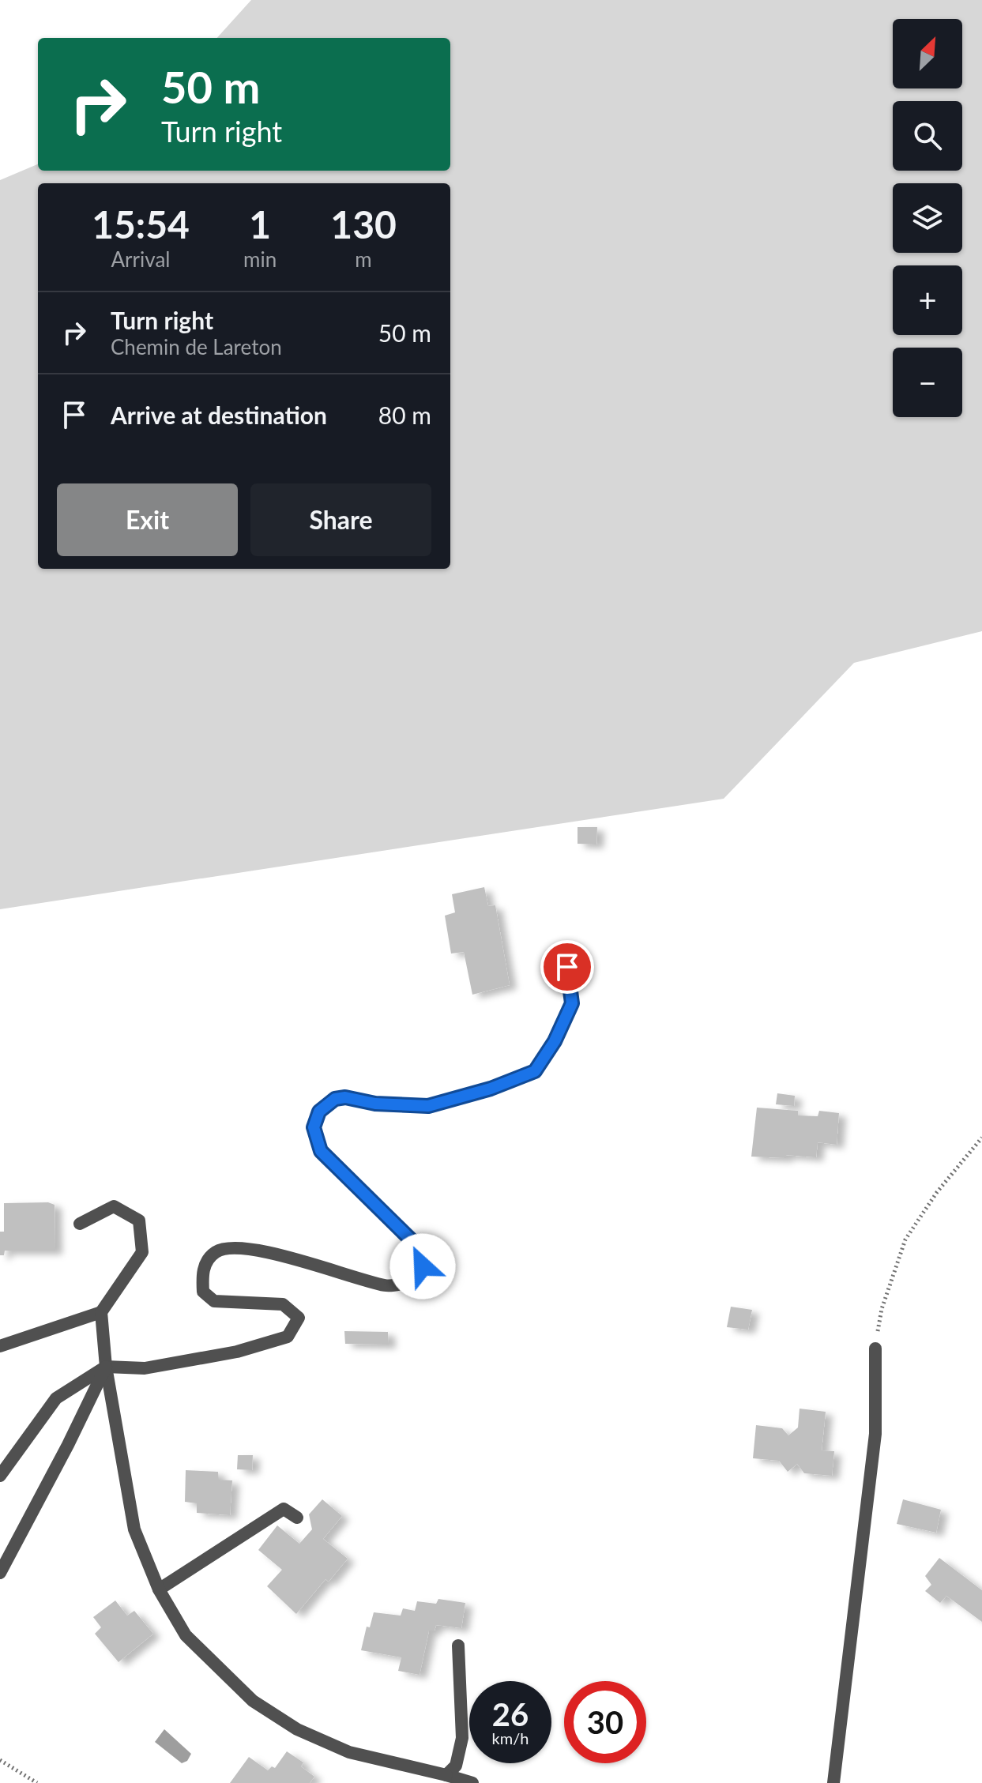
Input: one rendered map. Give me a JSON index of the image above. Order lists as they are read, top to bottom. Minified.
{"north":"top right","page":{"map_buttons":["+","−"],"turn":["50 m","Turn right"],"eta":["15:54","Arrival","1","min","130","m"],"list":[{"name":"Turn right","note":"Chemin de Lareton","value":"50 m"},{"name":"Arrive at destination","value":"80 m"}],"buttons":["Exit","Share"],"speed":"26 km/h","limit":"30"}}
